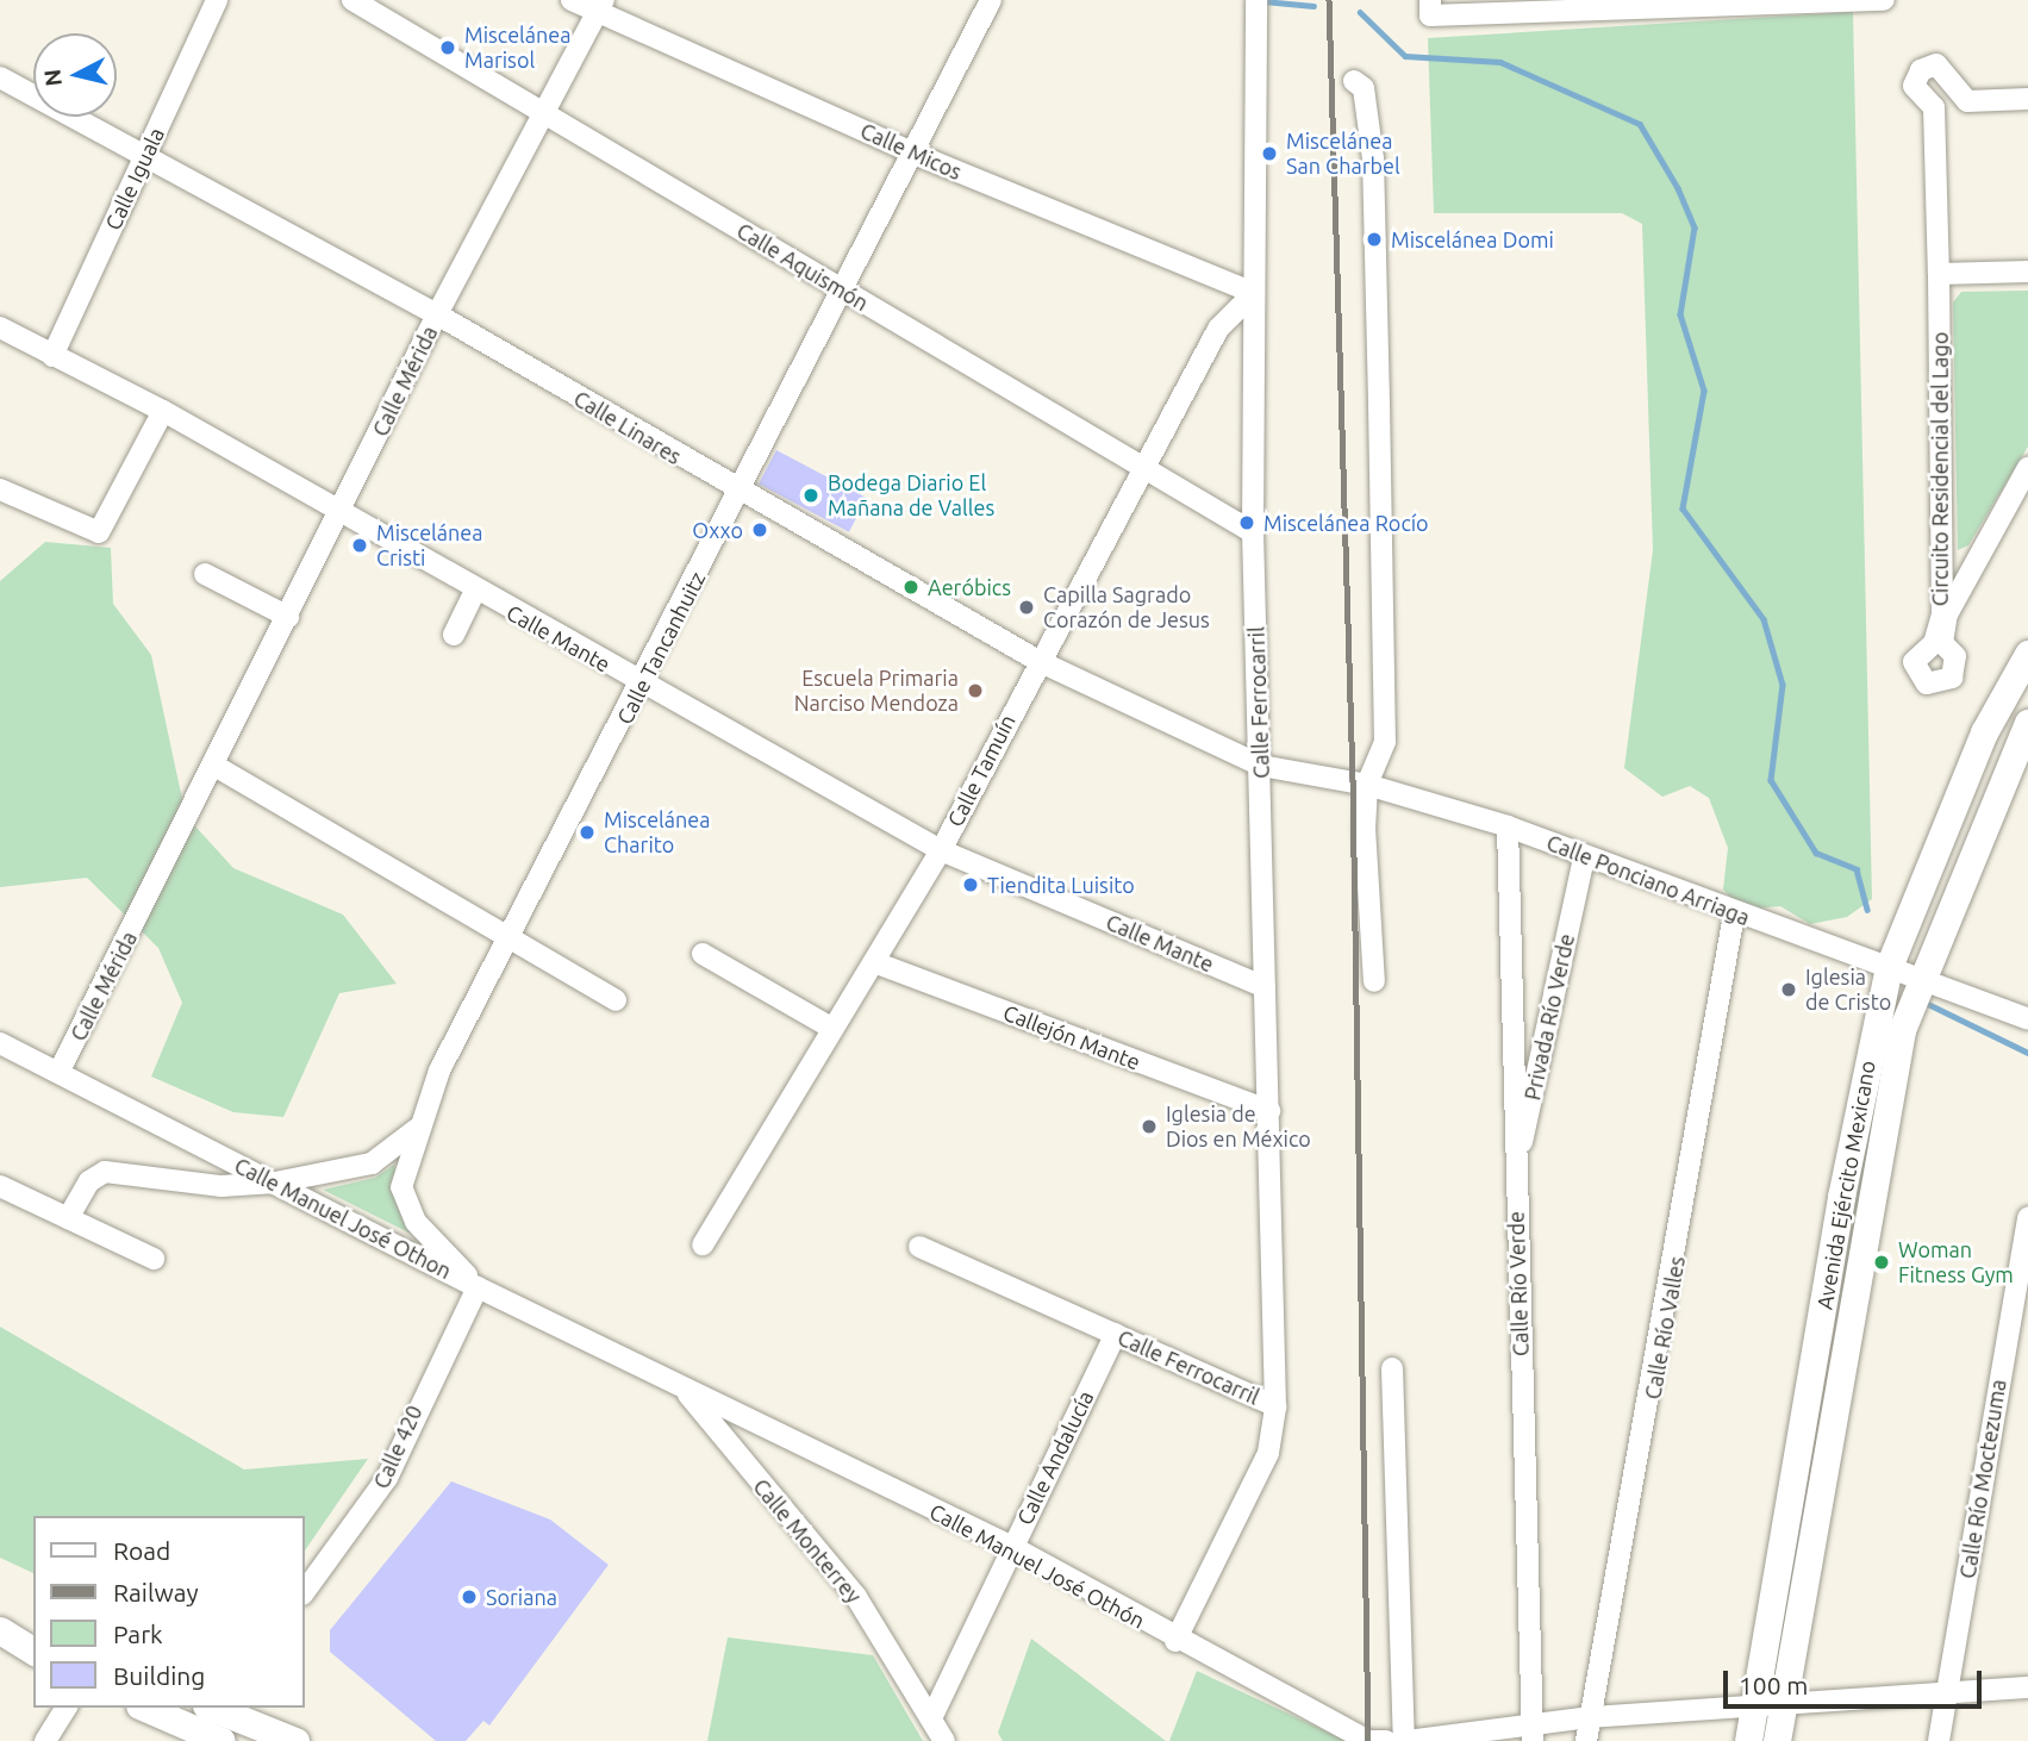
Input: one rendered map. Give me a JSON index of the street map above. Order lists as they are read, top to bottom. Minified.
{"streets":{"main road":["Avenida Ejército Mexicano"],"street":["Calle Micos","Calle Iguala","Calle Aquismón","Calle Mérida","Calle Linares","Circuito Residencial del Lago","Calle Mante","Calle Tancanhuitz","Calle Ferrocarril","Calle Tamuín","Calle Ponciano Arriaga","Privada Río Verde","Callejón Mante","Calle Manuel José Othon","Calle Río Verde","Calle Río Valles","Calle 420","Calle Andalucía","Calle Río Moctezuma","Calle Monterrey","Calle Manuel José Othón"]},"crossings":[["Calle Micos","Calle Mérida"],["Calle Micos","Calle Tancanhuitz"],["Calle Micos","Calle Ferrocarril"],["Calle Micos","Calle Tamuín"],["Calle Iguala","Calle Linares"],["Calle Iguala","Calle Mante"],["Calle Aquismón","Calle Mérida"],["Calle Aquismón","Calle Tancanhuitz"],["Calle Aquismón","Calle Ferrocarril"],["Calle Aquismón","Calle Tamuín"],["Calle Mérida","Calle Linares"],["Calle Mérida","Calle Mante"],["Calle Mérida","Calle Manuel José Othon"],["Calle Linares","Calle Tancanhuitz"],["Calle Linares","Calle Ferrocarril"],["Calle Linares","Calle Tamuín"],["Calle Linares","Calle Ponciano Arriaga"],["Calle Mante","Calle Tancanhuitz"],["Calle Mante","Calle Ferrocarril"],["Calle Mante","Calle Tamuín"],["Calle Tancanhuitz","Calle Manuel José Othon"],["Calle Tancanhuitz","Calle 420"],["Calle Ferrocarril","Calle Tamuín"],["Calle Ferrocarril","Calle Ponciano Arriaga"],["Calle Ferrocarril","Callejón Mante"],["Calle Ferrocarril","Calle Andalucía"],["Calle Ferrocarril","Calle Manuel José Othón"],["Calle Tamuín","Callejón Mante"],["Calle Ponciano Arriaga","Privada Río Verde"],["Calle Ponciano Arriaga","Avenida Ejército Mexicano"],["Calle Ponciano Arriaga","Calle Río Verde"],["Calle Ponciano Arriaga","Calle Río Valles"],["Privada Río Verde","Calle Río Verde"],["Calle Manuel José Othon","Calle 420"],["Calle Manuel José Othon","Calle Monterrey"],["Calle Manuel José Othon","Calle Manuel José Othón"],["Calle Andalucía","Calle Monterrey"],["Calle Andalucía","Calle Manuel José Othón"],["Calle Monterrey","Calle Manuel José Othón"]],"places":["Miscelánea Marisol","Miscelánea San Charbel","Miscelánea Domi","Bodega Diario El Mañana de Valles","Miscelánea Rocío","Oxxo","Miscelánea Cristi","Aeróbics","Capilla Sagrado Corazón de Jesus","Escuela Primaria Narciso Mendoza","Miscelánea Charito","Tiendita Luisito","Iglesia de Cristo","Iglesia de Dios en México","Woman Fitness Gym","Soriana"],"legend":["Road","Railway","Park","Building"],"scale_bar":"100 m","north":"left"}
